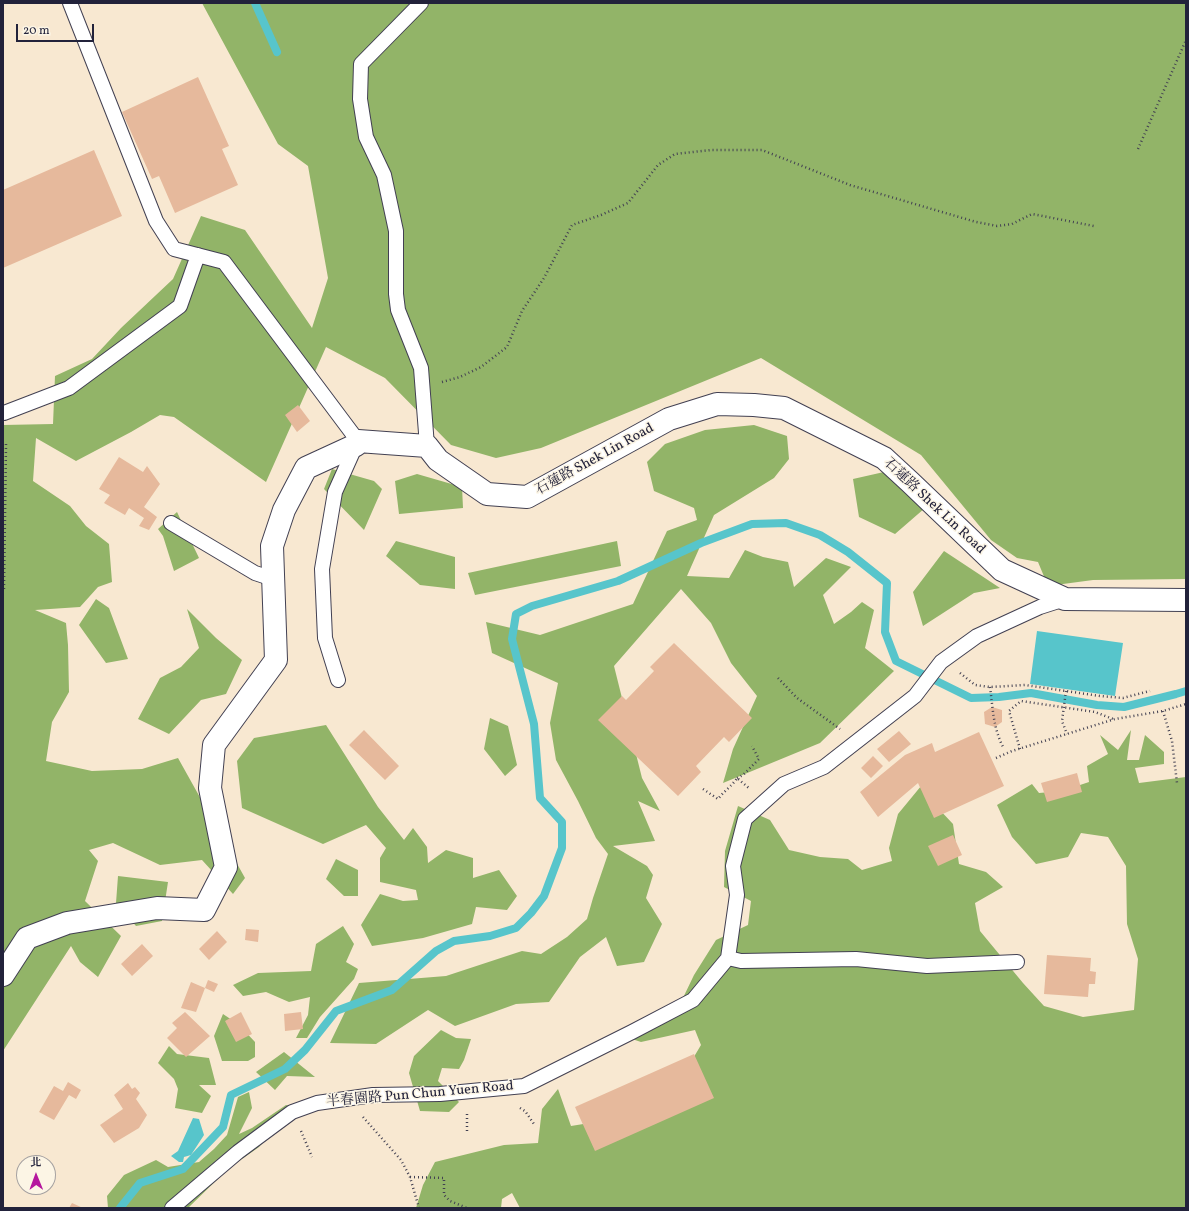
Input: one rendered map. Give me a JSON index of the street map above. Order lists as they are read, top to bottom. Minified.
{"streets":{"street":["石蓮路 Shek Lin Road"],"lane":["半春園路 Pun Chun Yuen Road"]},"scale_bar":"20 m","north":"top"}
